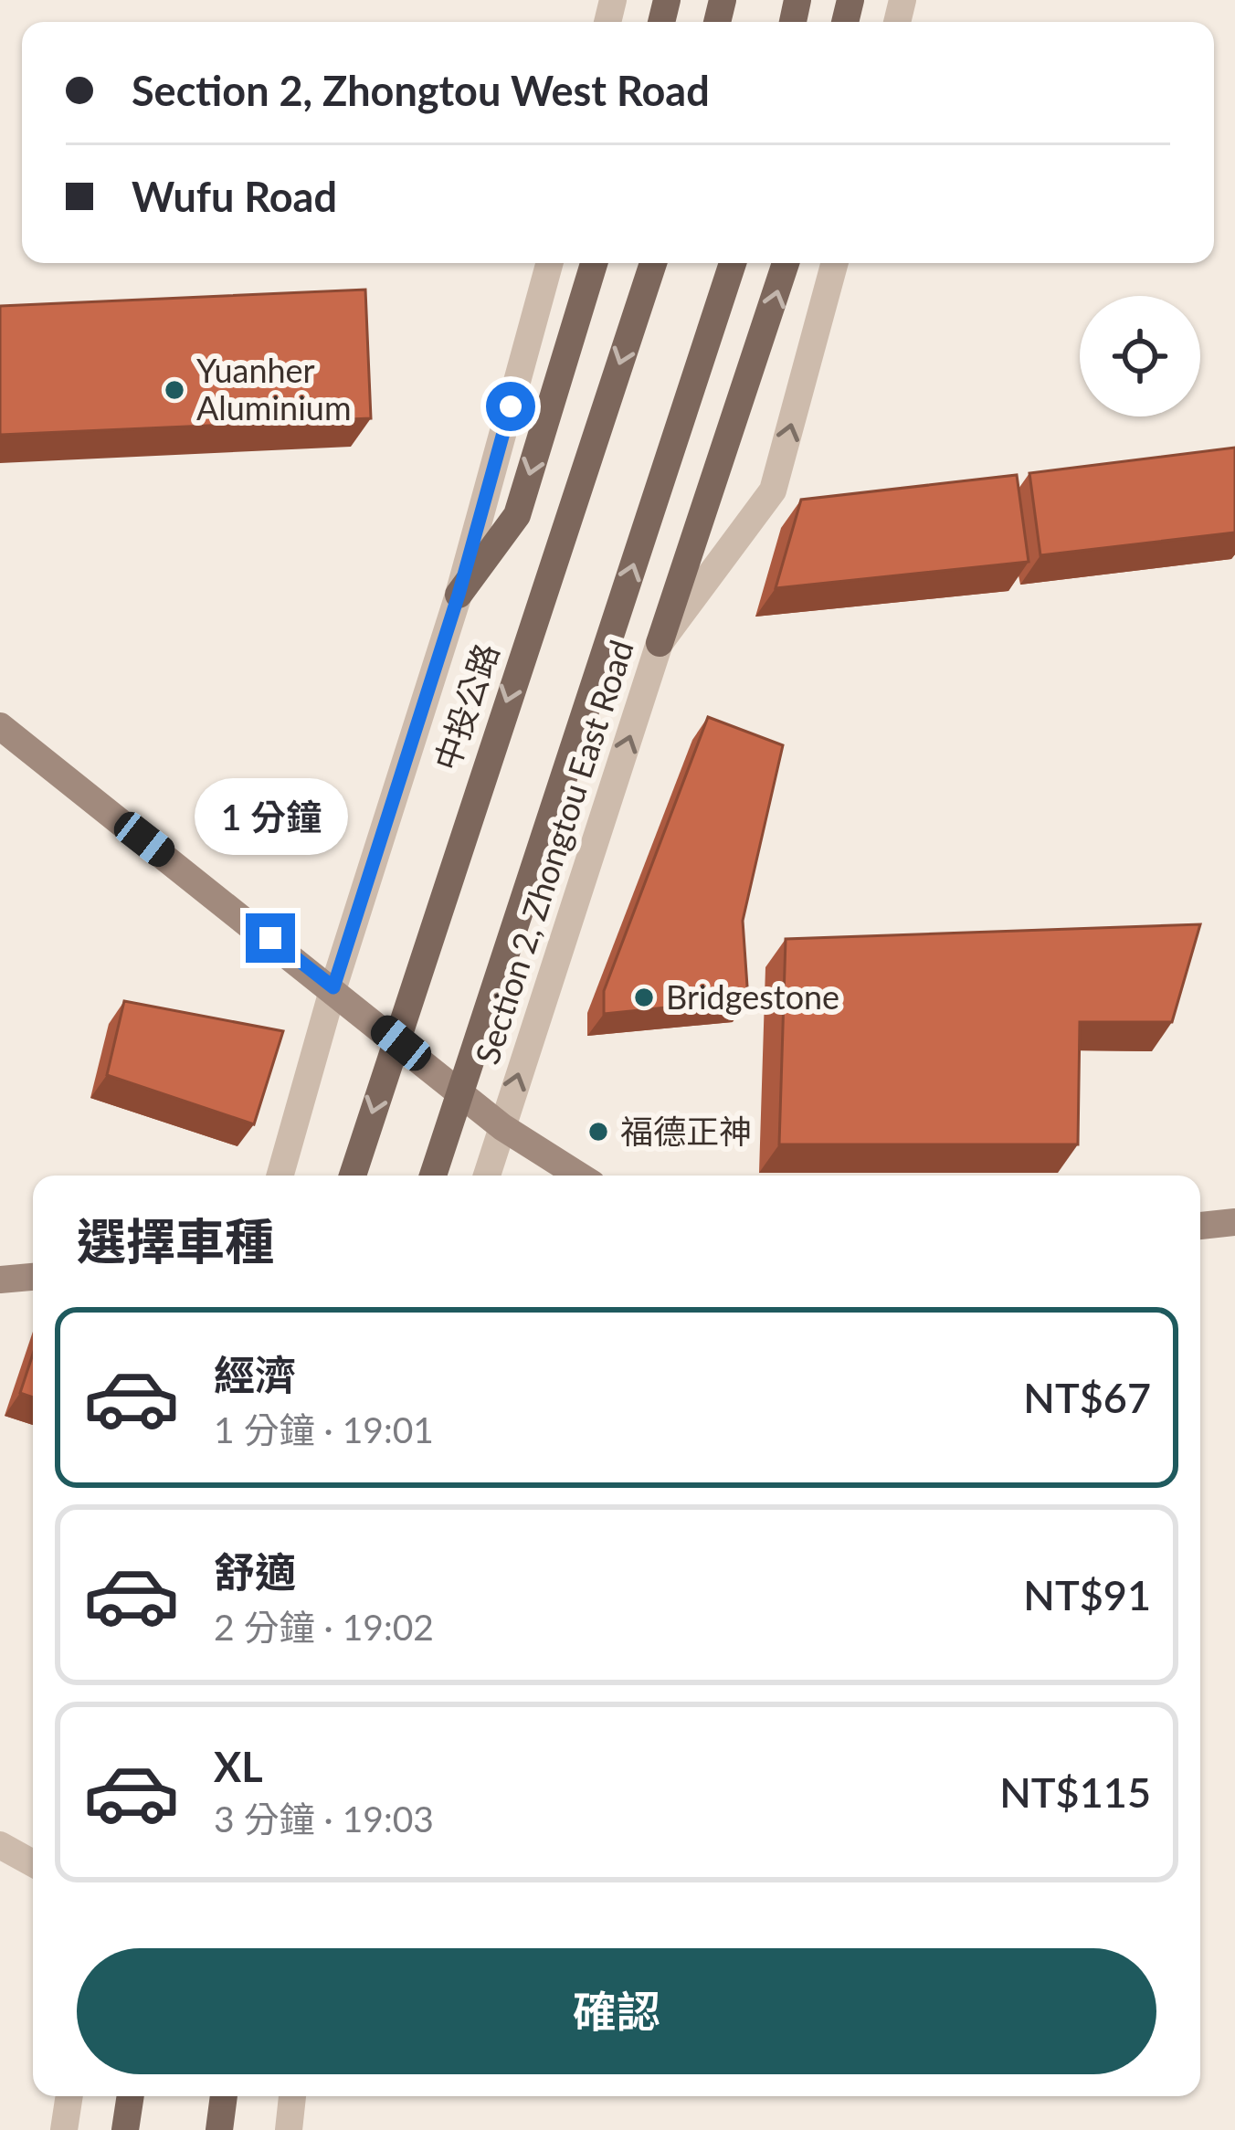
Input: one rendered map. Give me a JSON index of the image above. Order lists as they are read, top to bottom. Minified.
{"streets":{"main road":["中投公路"],"street":["Section 2, Zhongtou East Road"]},"places":["Yuanher Aluminium","Bridgestone","福德正神"],"page":{"banner":["Section 2, Zhongtou West Road","Wufu Road"],"bubble":"1 分鐘","heading":"選擇車種","list":[{"name":"經濟","note":"1 分鐘 · 19:01","value":"NT$67"},{"name":"舒適","note":"2 分鐘 · 19:02","value":"NT$91"},{"name":"XL","note":"3 分鐘 · 19:03","value":"NT$115"}],"buttons":"確認"}}
